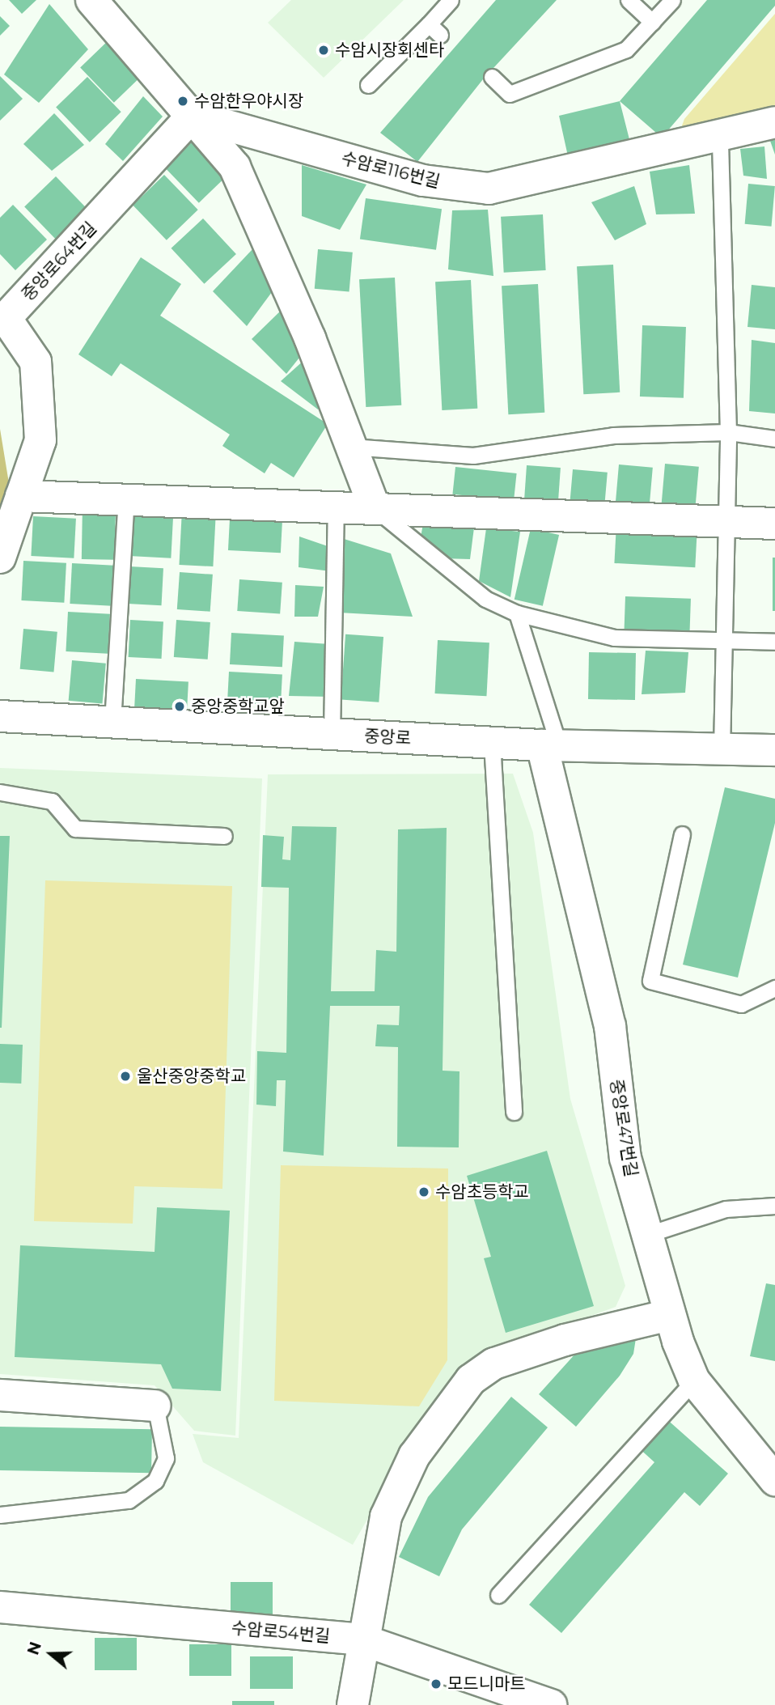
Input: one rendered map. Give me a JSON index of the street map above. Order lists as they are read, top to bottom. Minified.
{"streets":{"street":["수암로116번길","중앙로64번길","중앙로","중앙로47번길","수암로54번길"]},"crossings":[["수암로116번길","중앙로64번길"],["중앙로","중앙로47번길"]],"places":["수암시장회센타","수암한우야시장","중앙중학교앞","울산중앙중학교","수암초등학교","모드니마트"],"north":"left"}
